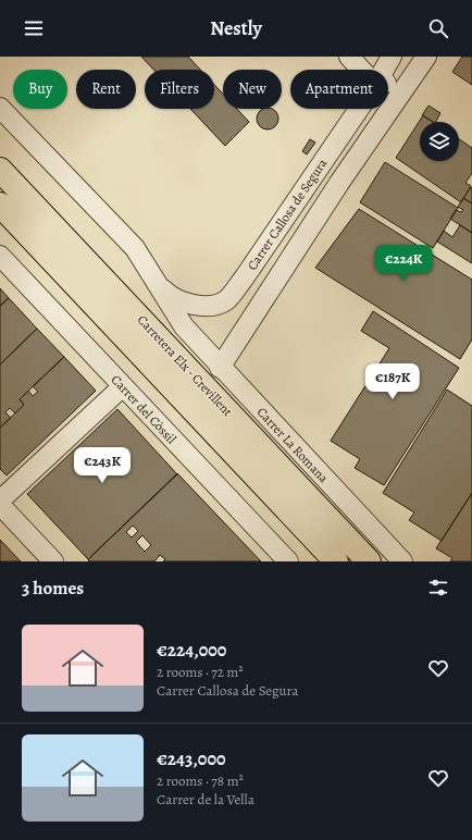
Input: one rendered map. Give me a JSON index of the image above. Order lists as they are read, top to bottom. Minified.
{"streets":{"highway":["Carretera Elx - Crevillent"],"street":["Carrer Callosa de Segura","Carrer del Còssil","Carrer La Romana"]},"crossings":[["Carrer Callosa de Segura","Carrer La Romana"]],"page":{"header":"Nestly","chip":["Buy","Rent","Filters","New","Apartment"],"price":["€224K","€187K","€243K"],"heading":"3 homes","list":[{"name":"€224,000","note":"2 rooms · 72 m² · Carrer Callosa de Segura"},{"name":"€243,000","note":"2 rooms · 78 m² · Carrer de la Vella"}]}}
